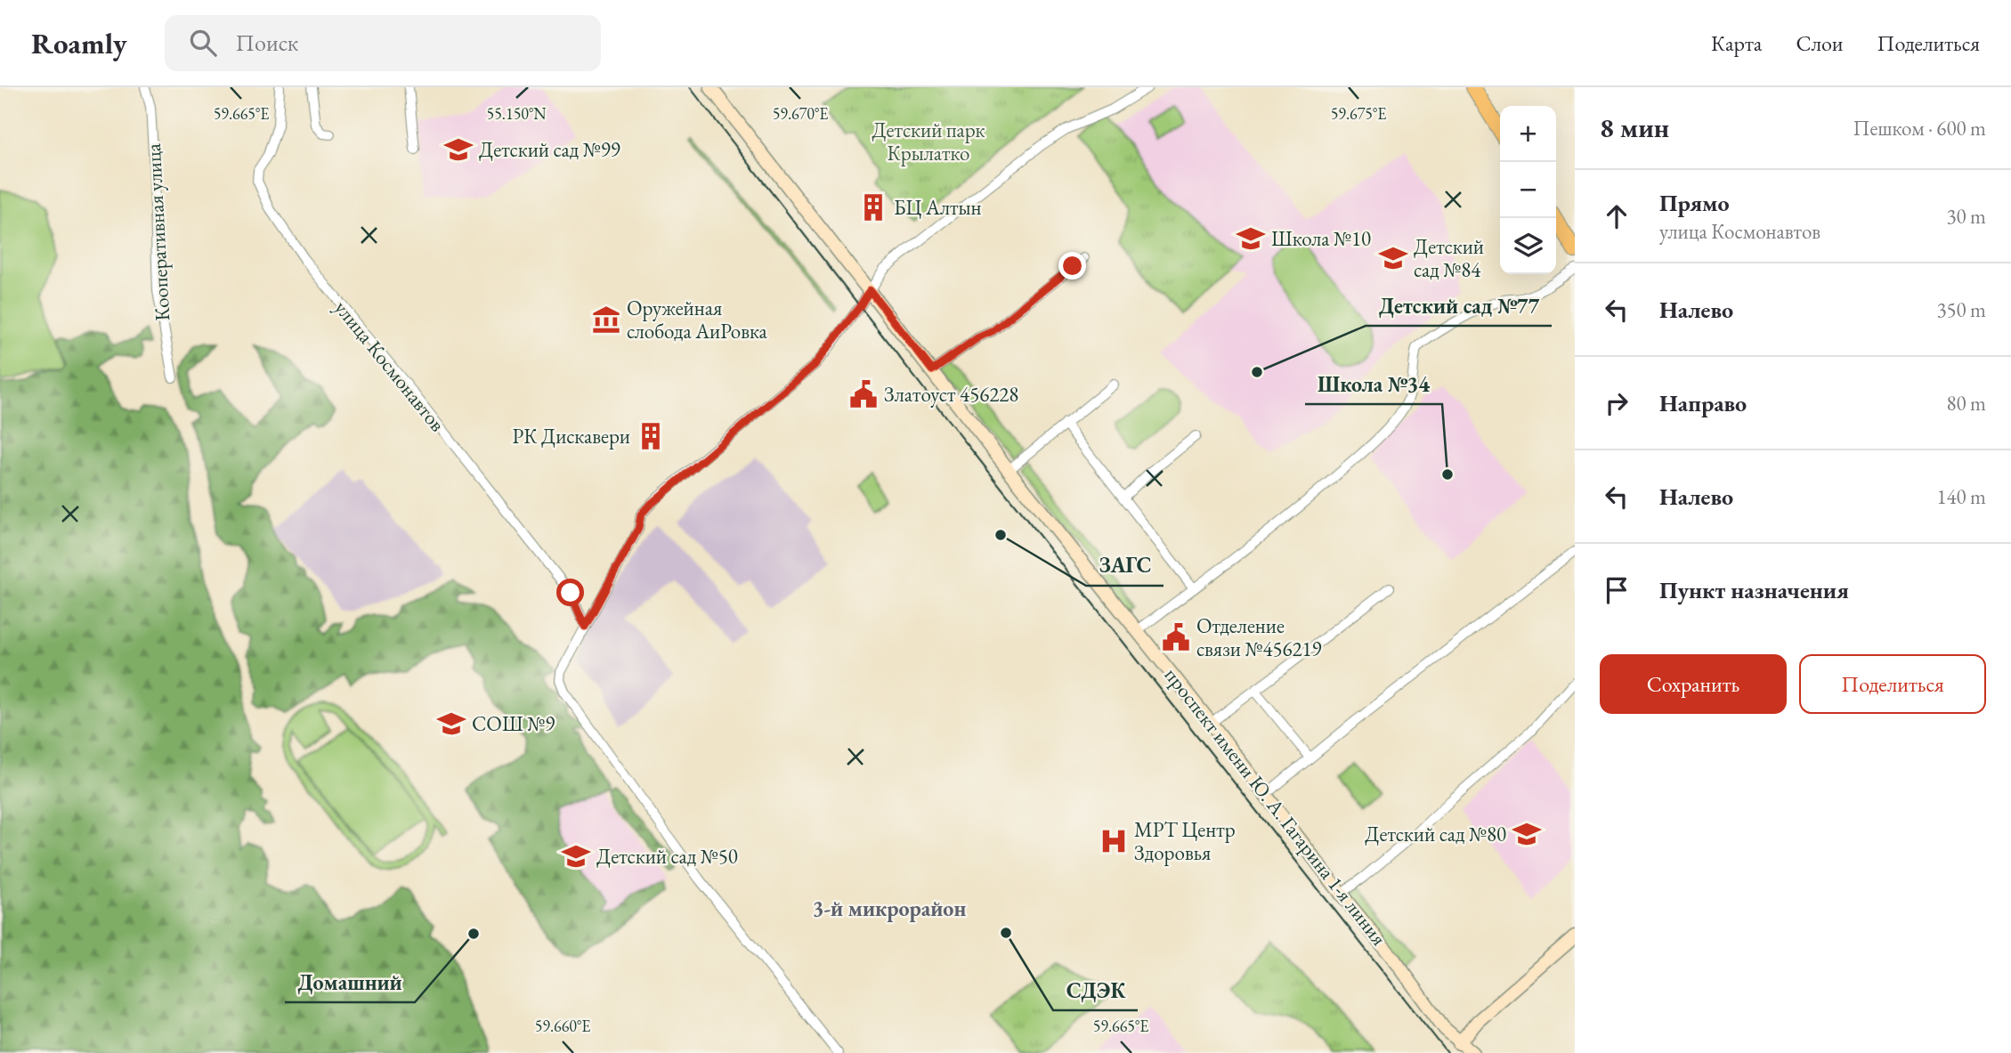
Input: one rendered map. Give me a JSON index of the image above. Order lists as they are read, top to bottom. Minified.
{"streets":{"main road":["проспект имени Ю. А. Гагарина 1-я линия"],"street":["Кооперативная улица","улица Космонавтов"]},"districts":["3-й микрорайон"],"parks":["Детский парк Крылатко"],"places":{"school or university":["Детский сад №99","Школа №10","Детский сад №84","СОШ №9","Детский сад №80","Детский сад №50"],"building":["БЦ Алтын","РК Дискавери"],"museum":["Оружейная слобода АиРовка"],"other":["Детский сад №77","Школа №34","ЗАГС","СДЭК","Домашний"],"public building":["Златоуст 456228","Отделение связи №456219"],"hospital":["МРТ Центр Здоровья"]},"page":{"header":"Roamly","search":"Поиск","nav":["Карта","Слои","Поделиться"],"heading":["8 мин","Пешком · 600 m"],"map_buttons":["+","−"],"list":[["Прямо","улица Космонавтов","30 m"],["Налево","350 m"],["Направо","80 m"],["Налево","140 m"],"Пункт назначения"],"buttons":["Сохранить","Поделиться"]},"coordinates":["55.150°N","59.670°E","59.675°E","59.665°E","59.660°E"]}
